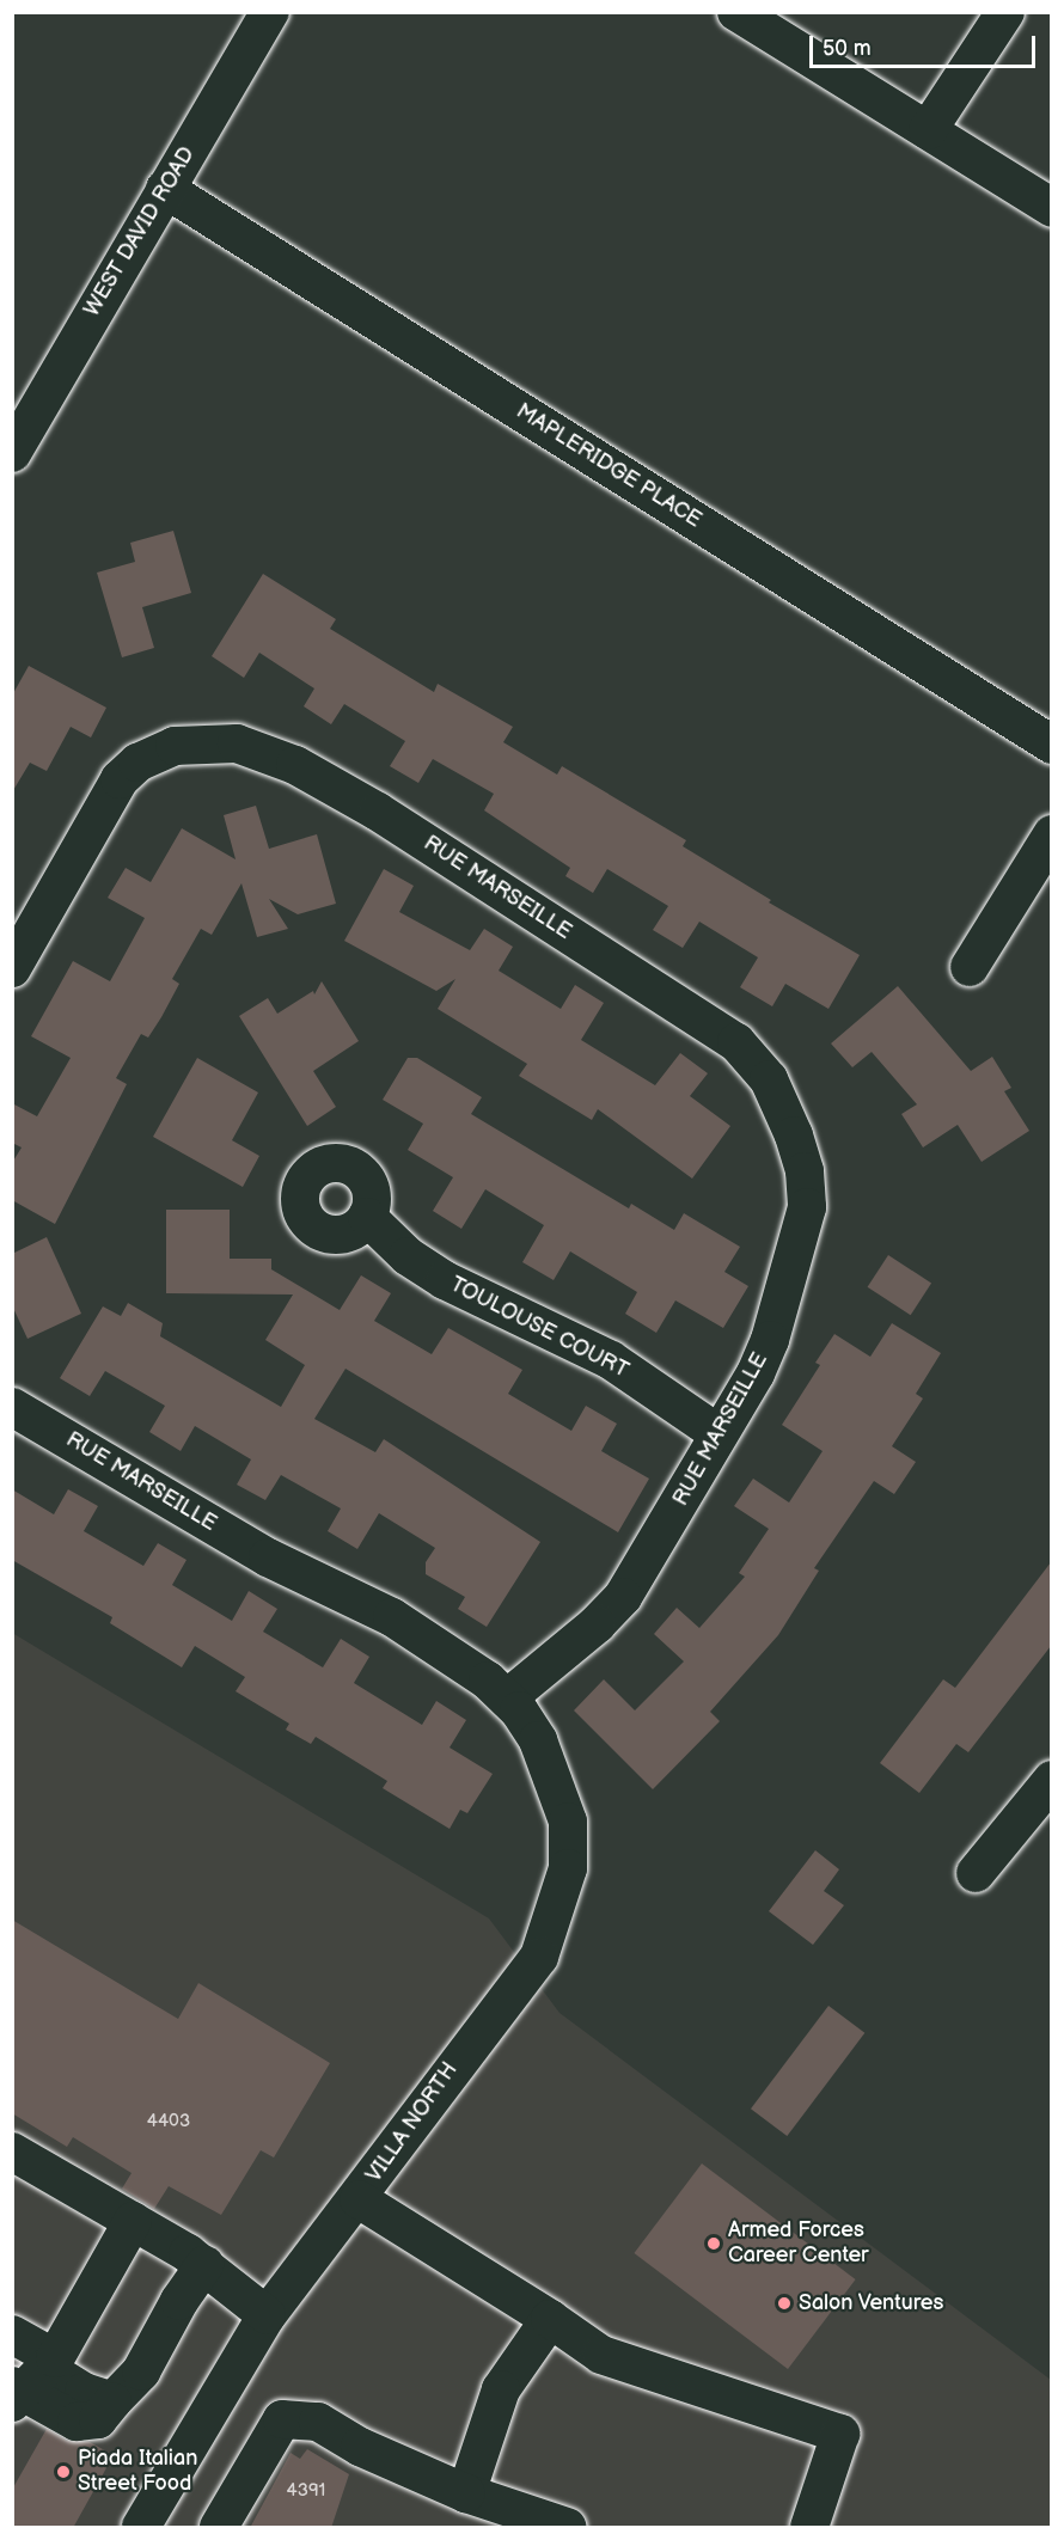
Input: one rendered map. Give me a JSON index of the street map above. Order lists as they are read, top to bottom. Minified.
{"streets":{"street":["WEST DAVID ROAD","MAPLERIDGE PLACE","RUE MARSEILLE","TOULOUSE COURT","VILLA NORTH"]},"crossings":[["WEST DAVID ROAD","MAPLERIDGE PLACE"],["RUE MARSEILLE","TOULOUSE COURT"],["RUE MARSEILLE","VILLA NORTH"]],"places":["Armed Forces Career Center","Salon Ventures","Piada Italian Street Food"],"house_numbers":["4403","4391"],"scale_bar":"50 m"}
